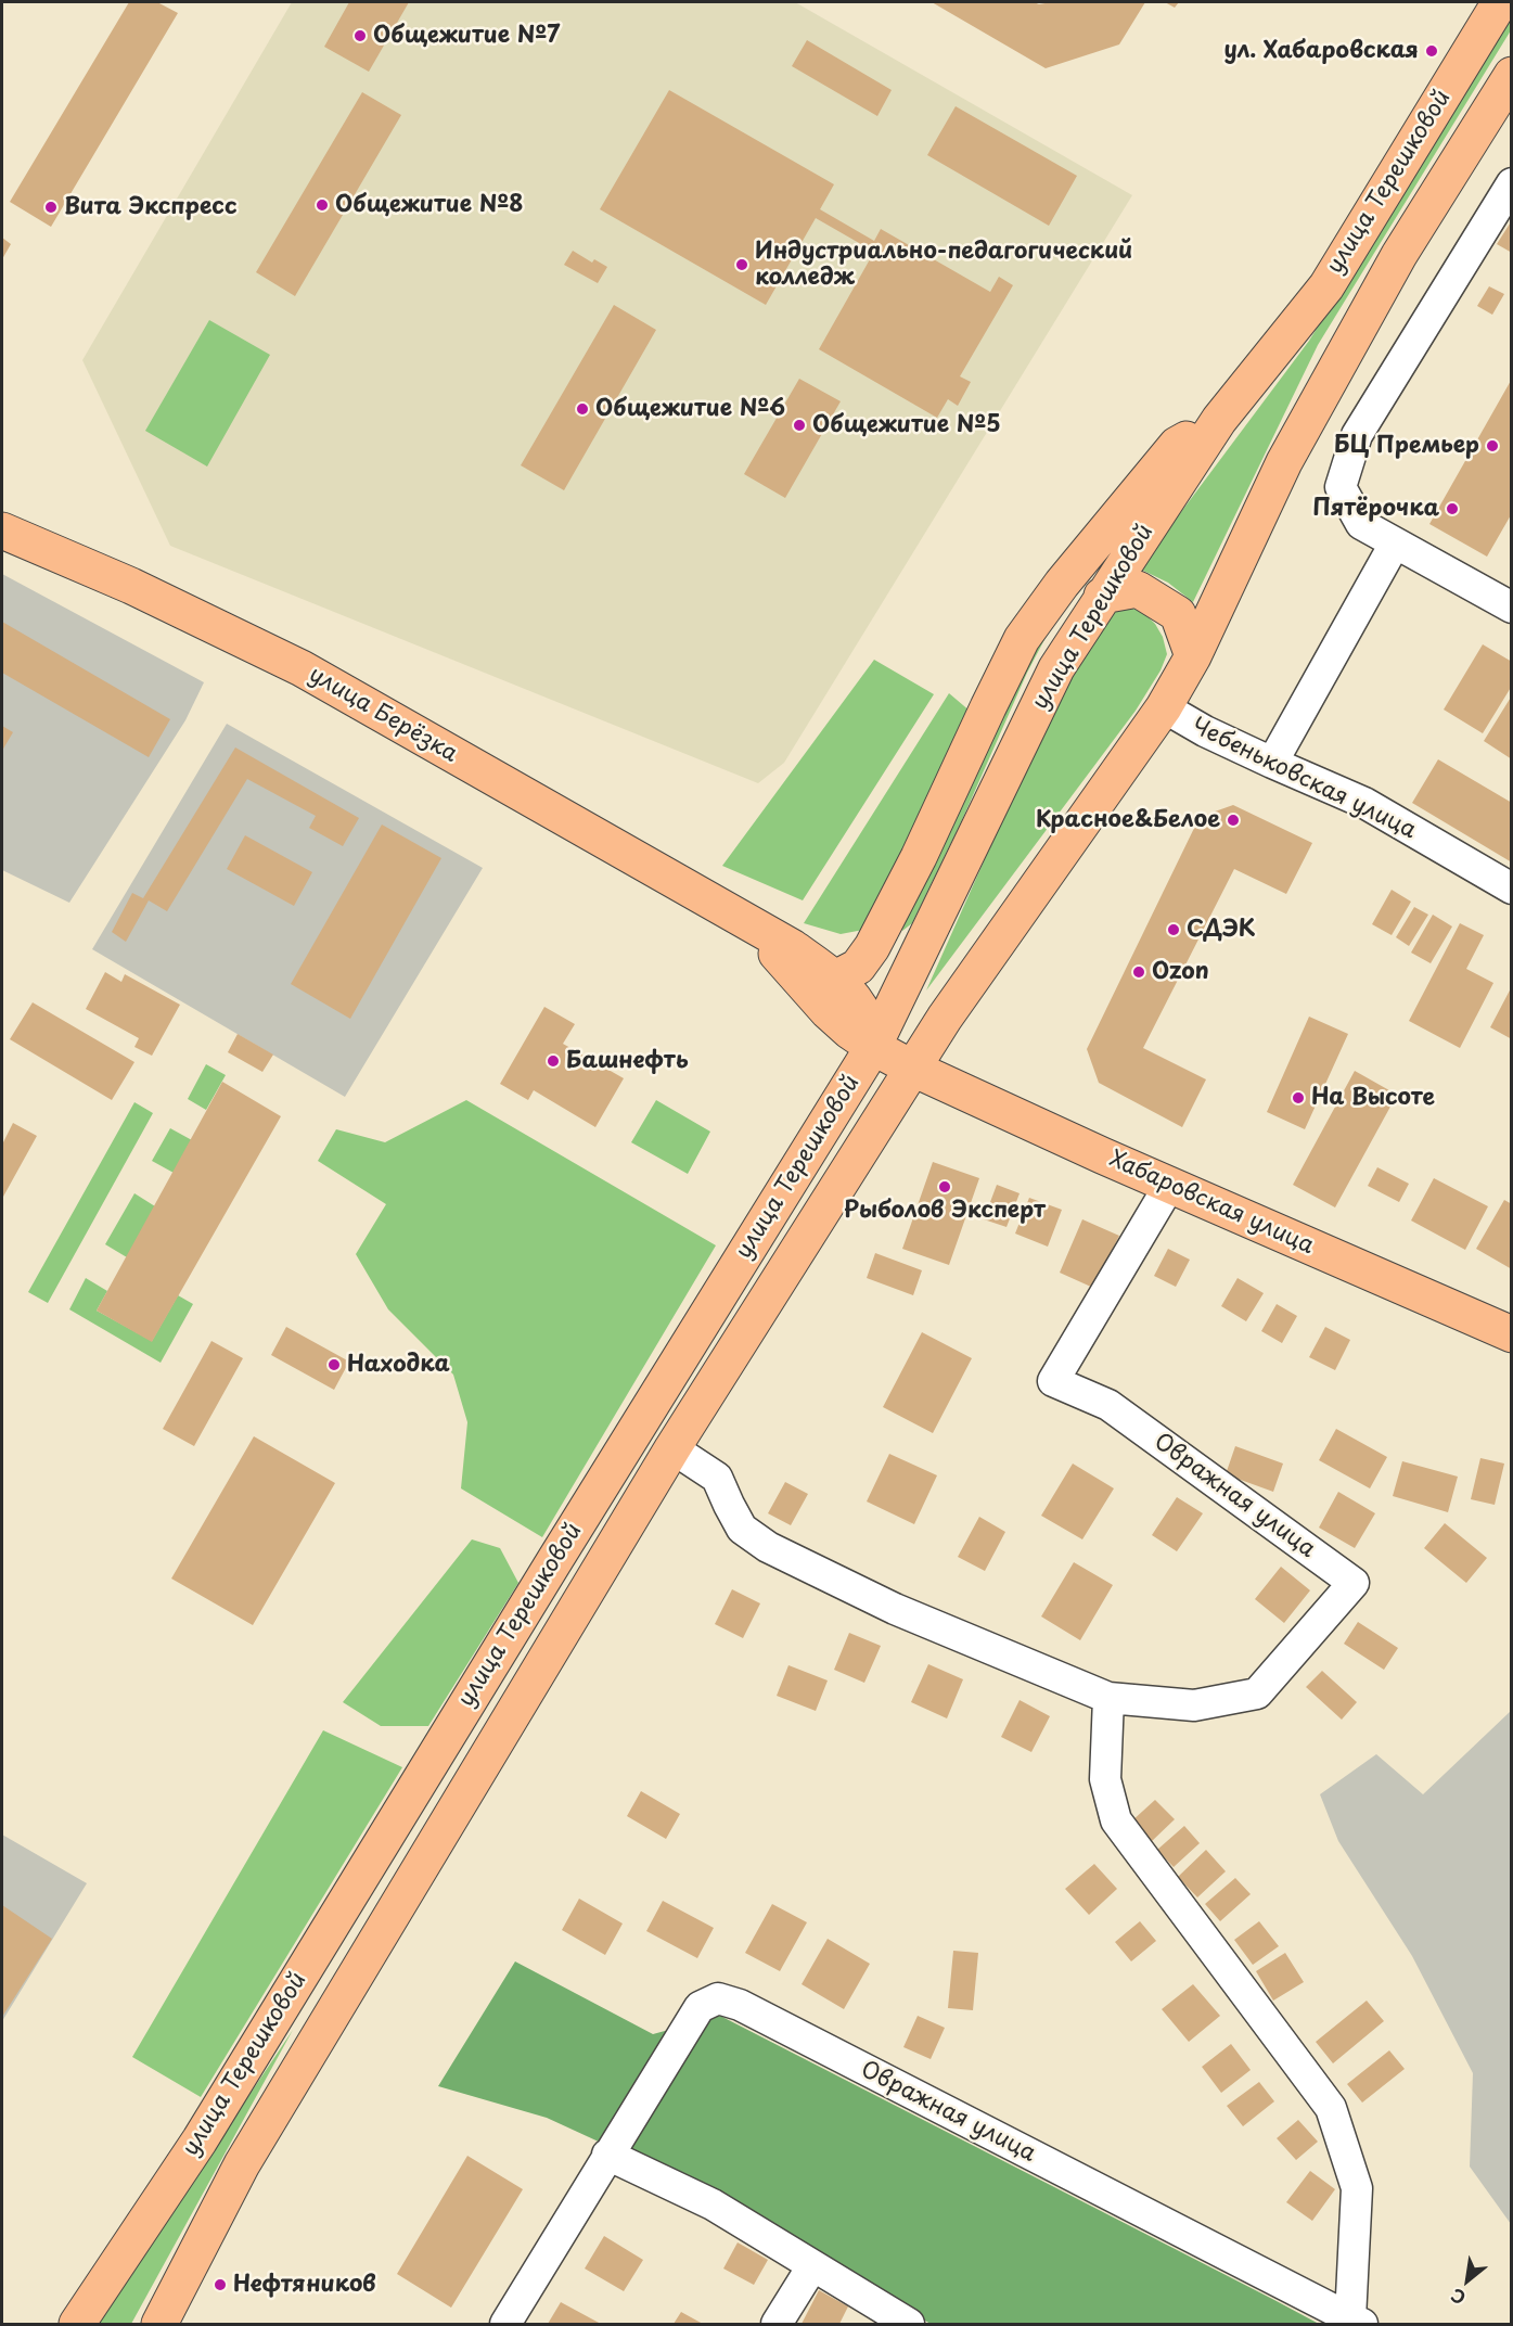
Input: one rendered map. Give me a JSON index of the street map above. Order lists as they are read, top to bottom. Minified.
{"streets":{"main road":["улица Терешковой","улица Берёзка","Хабаровская улица"],"street":["Чебеньковская улица","Овражная улица"]},"crossings":[["улица Терешковой","улица Берёзка"],["улица Терешковой","Чебеньковская улица"],["улица Терешковой","Хабаровская улица"],["улица Терешковой","Овражная улица"],["улица Берёзка","Хабаровская улица"],["Хабаровская улица","Овражная улица"]],"places":["Общежитие №7","ул. Хабаровская","Общежитие №8","Вита Экспресс","Индустриально-педагогический колледж","Общежитие №6","Общежитие №5","БЦ Премьер","Пятёрочка","Красное&Белое","СДЭК","Ozon","Башнефть","На Высоте","Рыболов Эксперт","Находка","Нефтяников"],"north":"bottom left"}
